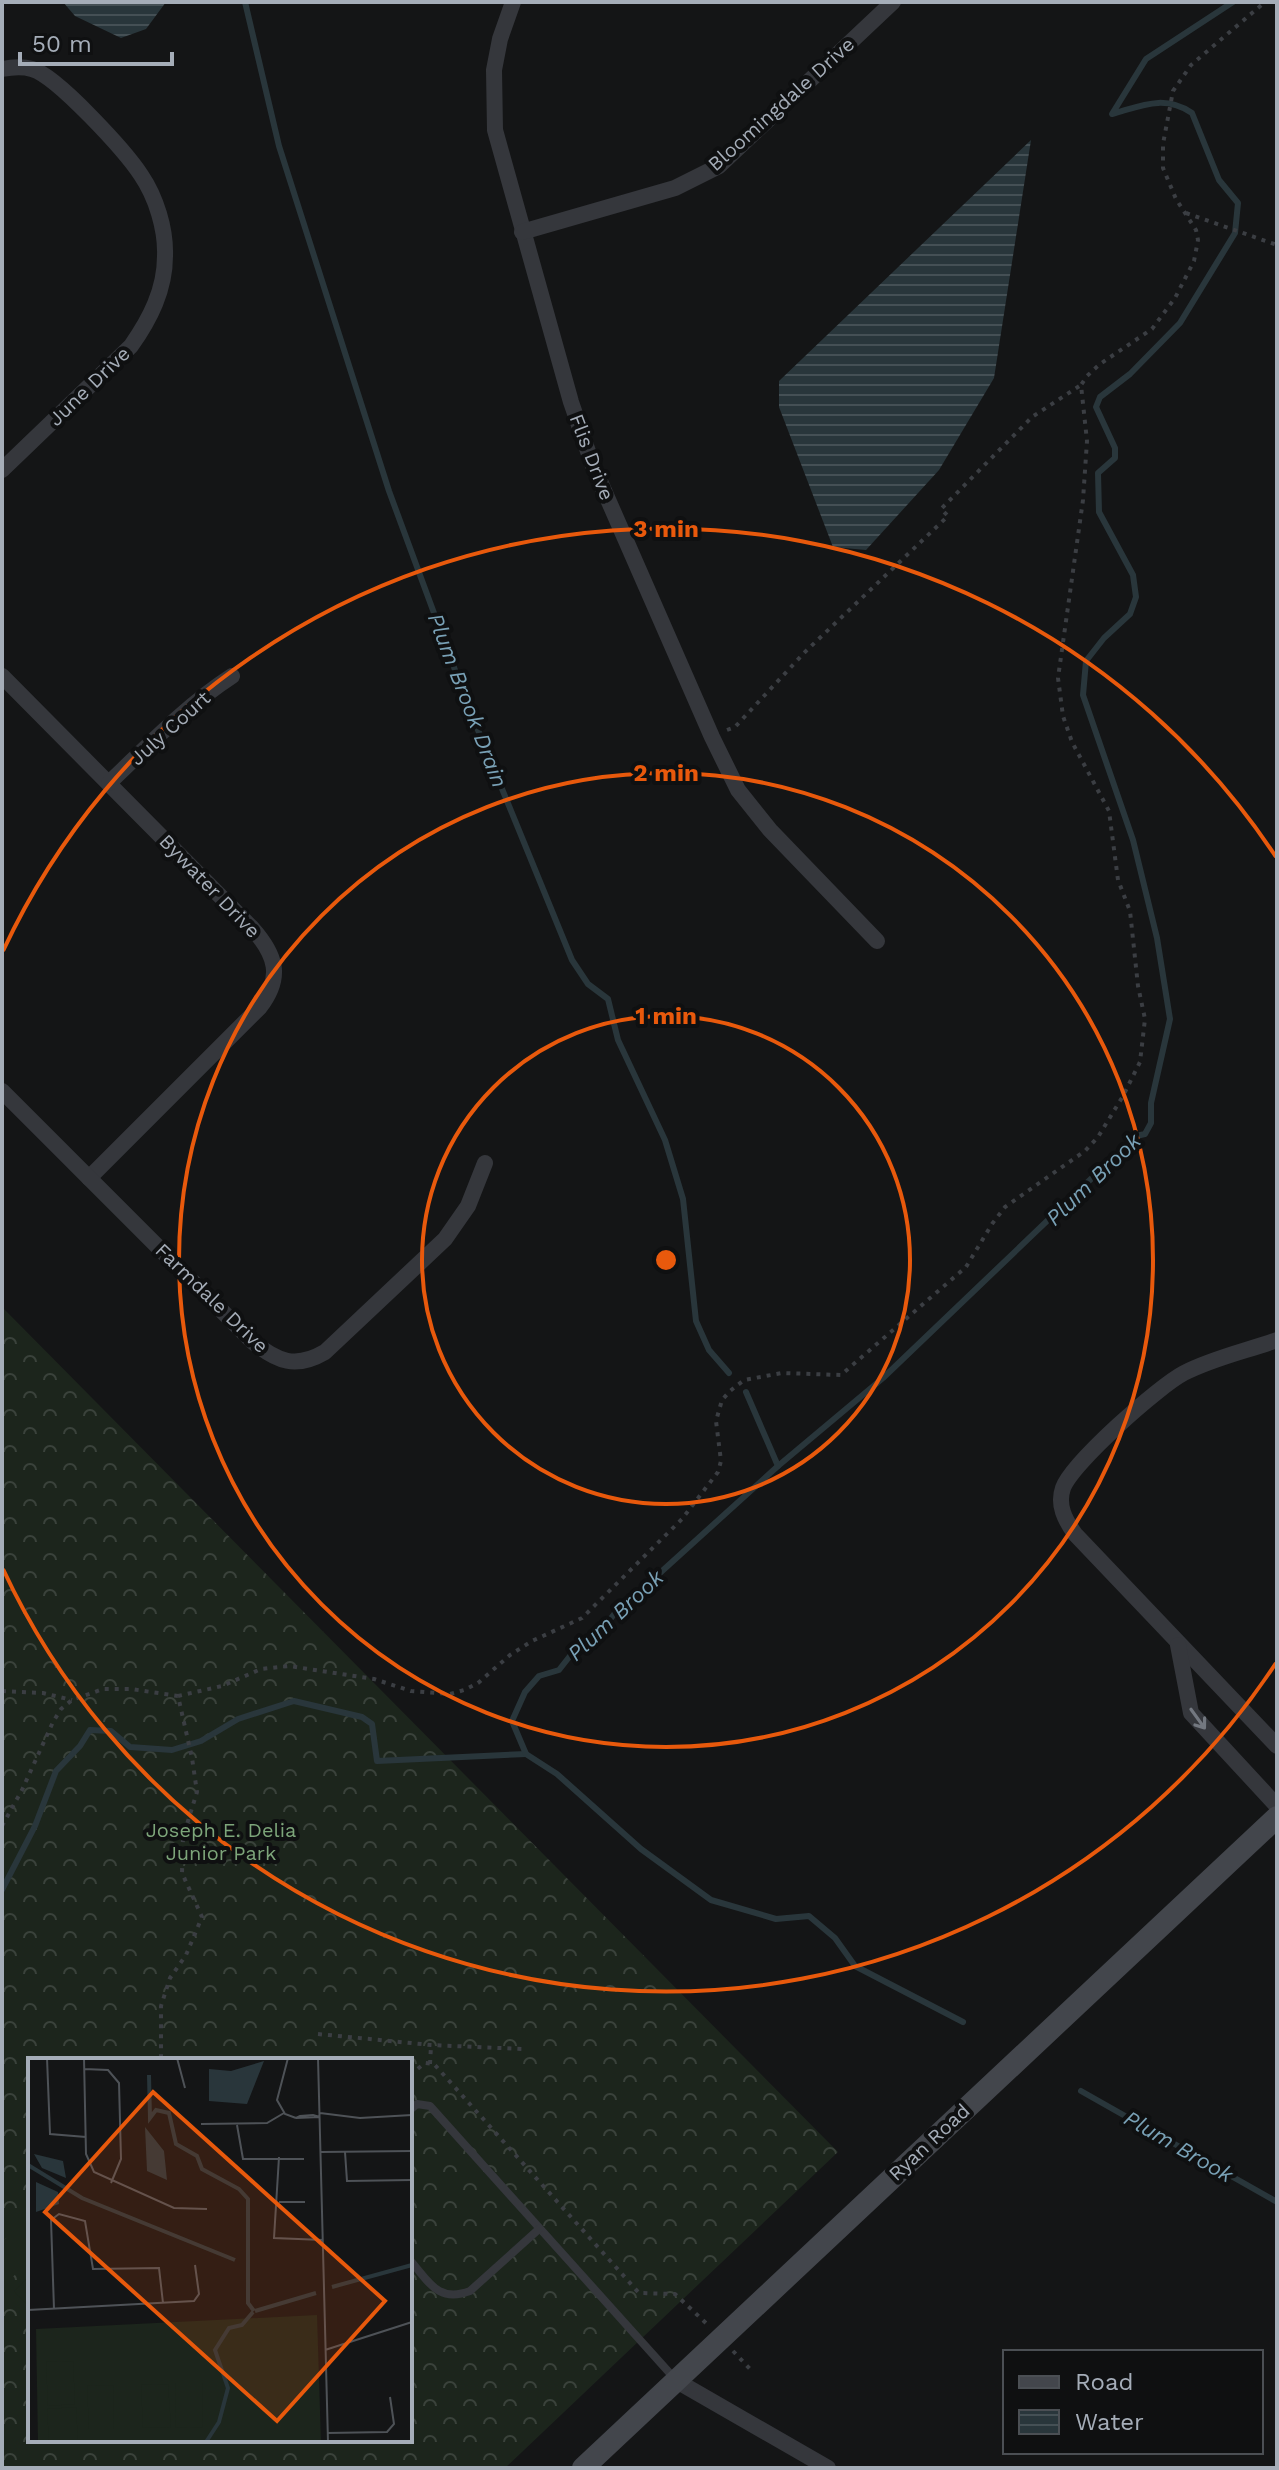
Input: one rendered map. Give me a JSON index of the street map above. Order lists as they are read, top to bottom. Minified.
{"streets":{"main road":["Ryan Road"],"street":["Bloomingdale Drive","June Drive","Flis Drive","July Court","Bywater Drive","Farmdale Drive"]},"crossings":[["Bloomingdale Drive","Flis Drive"],["July Court","Bywater Drive"],["Bywater Drive","Farmdale Drive"]],"water":["Plum Brook Drain","Plum Brook"],"parks":["Joseph E. Delia Junior Park"],"legend":["Road","Water"],"scale_bar":"50 m","rings":["3 min","2 min","1 min"]}
